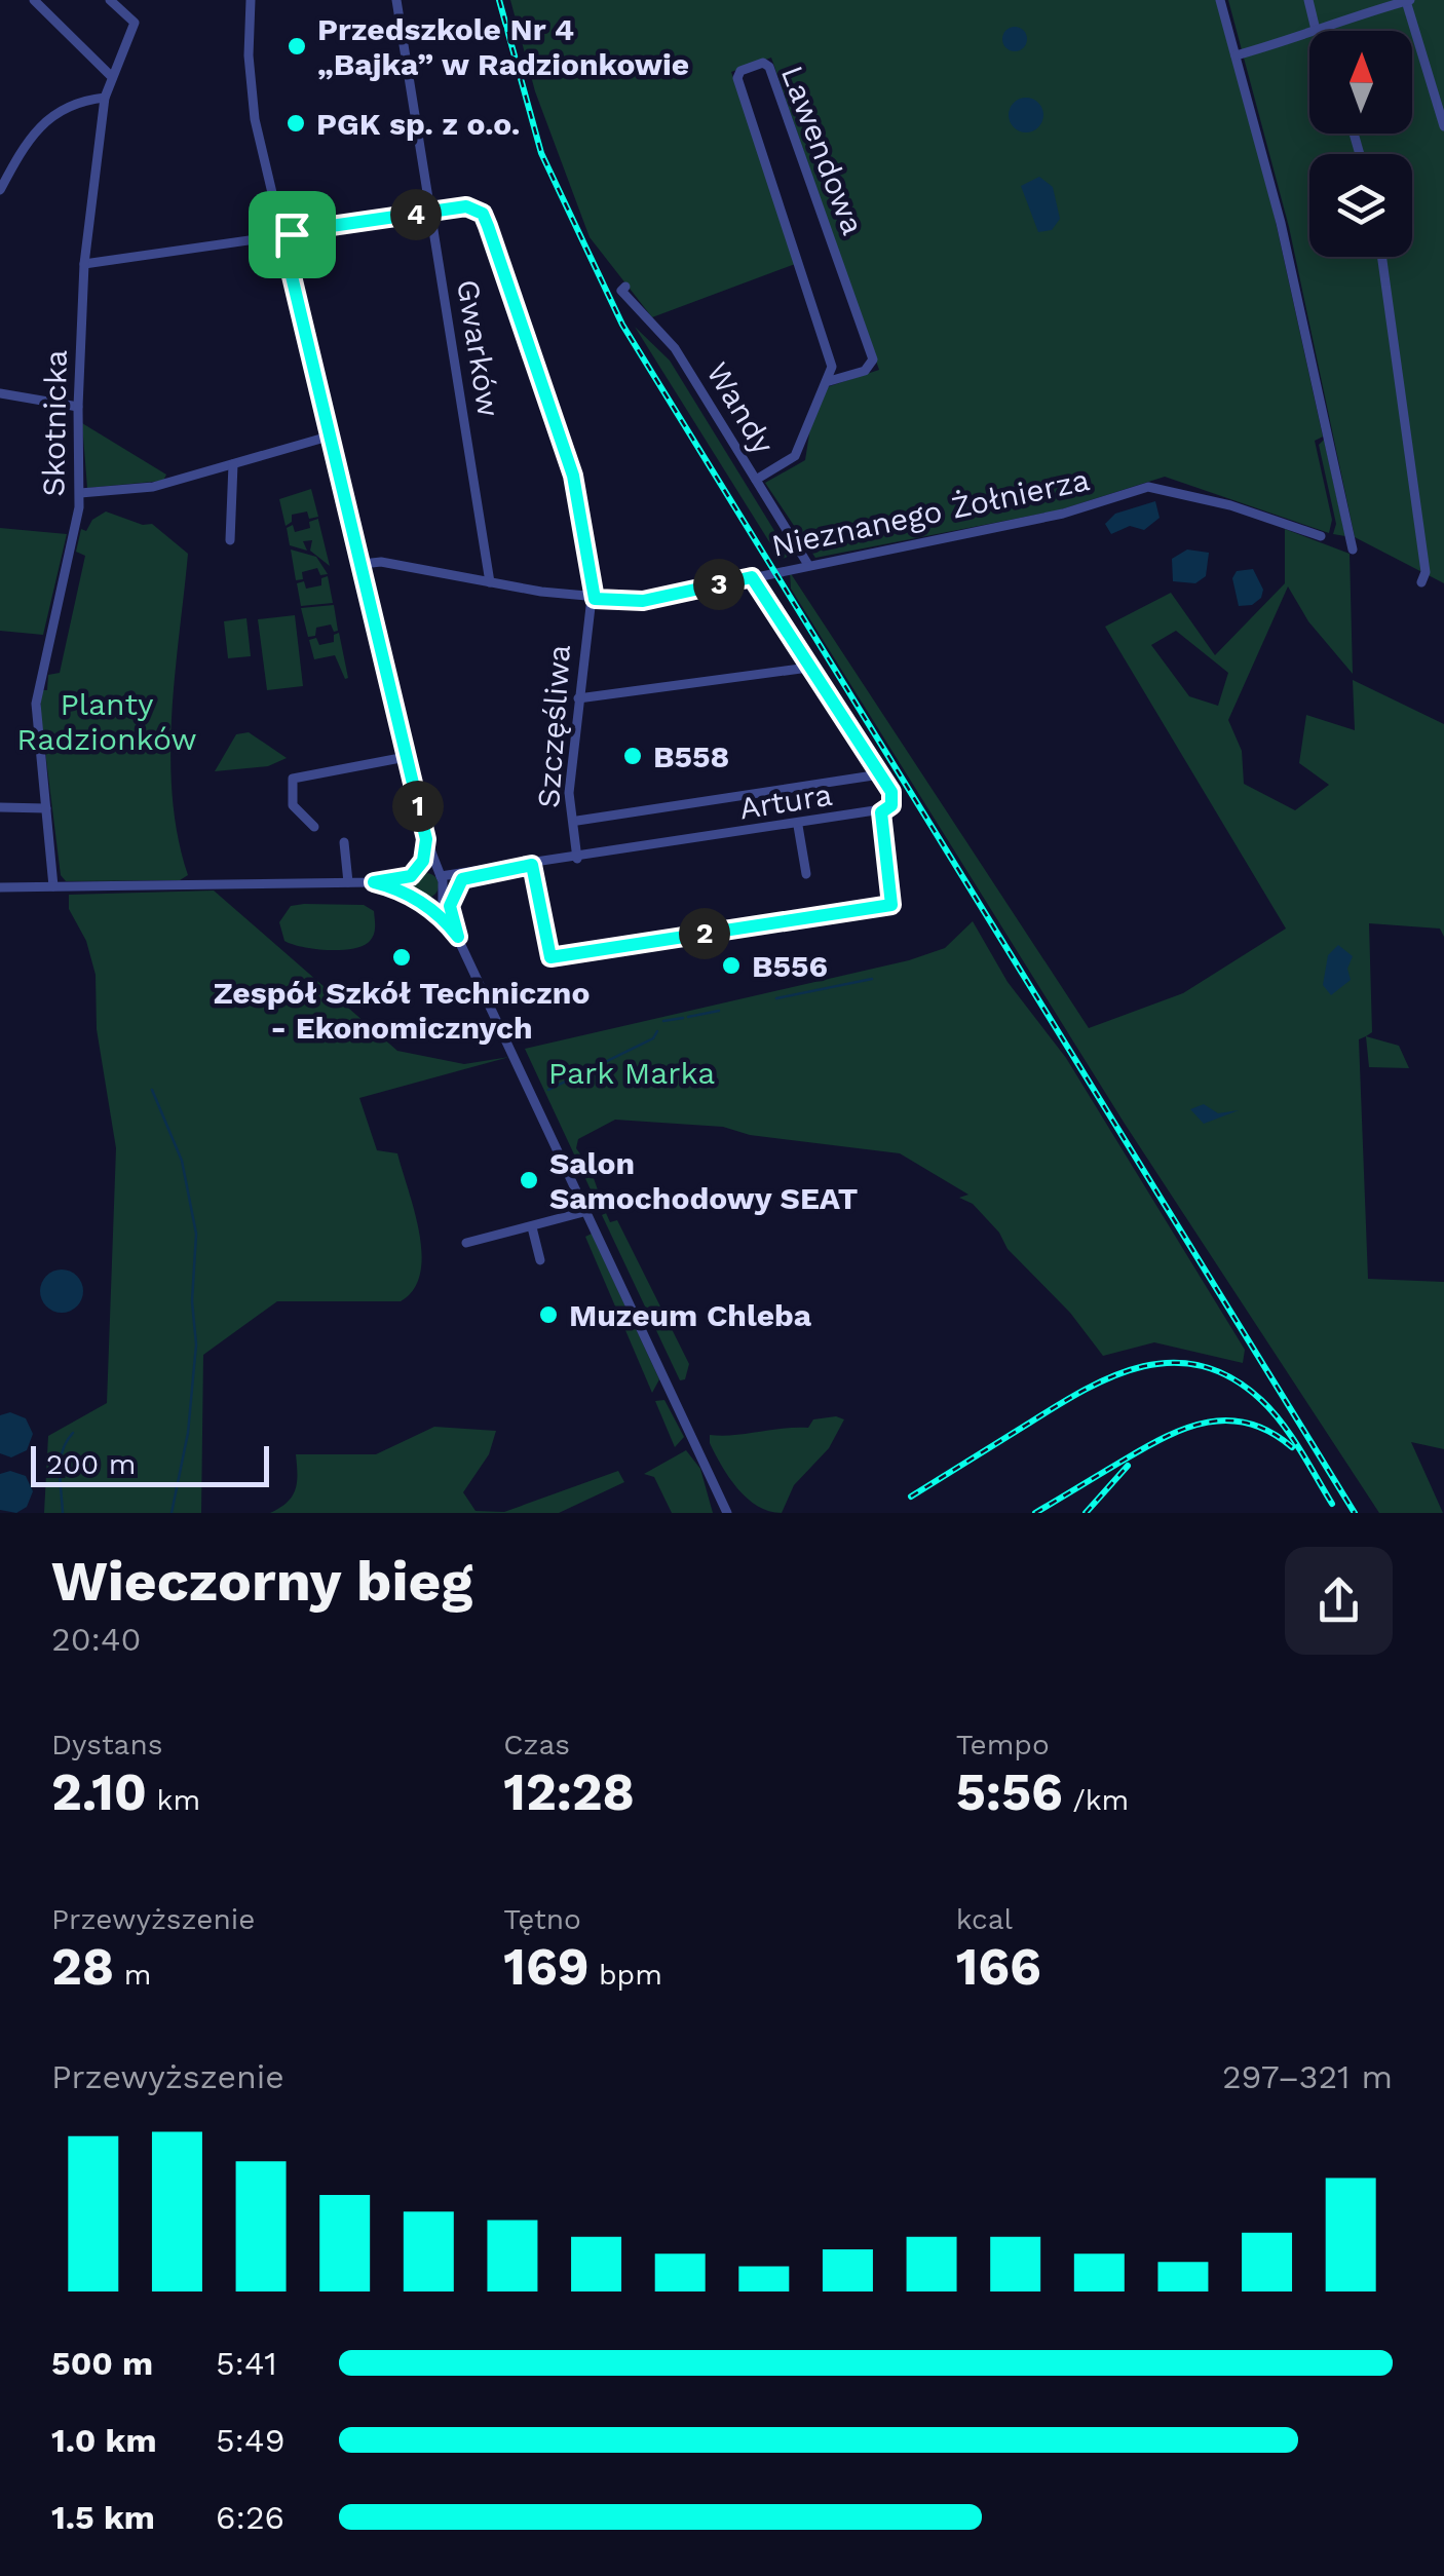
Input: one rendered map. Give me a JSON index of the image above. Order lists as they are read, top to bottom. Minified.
{"streets":{"street":["Lawendowa","Gwarków","Wandy","Skotnicka","Nieznanego Żołnierza","Szczęśliwa","Artura"]},"crossings":[["Lawendowa","Wandy"],["Gwarków","Nieznanego Żołnierza"],["Gwarków","Szczęśliwa"],["Wandy","Nieznanego Żołnierza"],["Nieznanego Żołnierza","Szczęśliwa"],["Nieznanego Żołnierza","Artura"],["Szczęśliwa","Artura"]],"parks":["Planty Radzionków","Park Marka"],"places":["Przedszkole Nr 4 „Bajka” w Radzionkowie","PGK sp. z o.o.","B558","Zespół Szkół Techniczno - Ekonomicznych","B556","Salon Samochodowy SEAT","Muzeum Chleba"],"scale_bar":"200 m","north":"top","page":{"pins":["4","3","1","2"],"scale":"200 m","heading":["Wieczorny bieg","20:40"],"stats":[["Dystans","2.10 km"],["Czas","12:28"],["Tempo","5:56 /km"],["Przewyższenie","28 m"],["Tętno","169 bpm"],["kcal","166"]],"chart":["Przewyższenie","297–321 m"],"list":[{"name":"500 m","note":"5:41"},{"name":"1.0 km","note":"5:49"},{"name":"1.5 km","note":"6:26"}]}}
